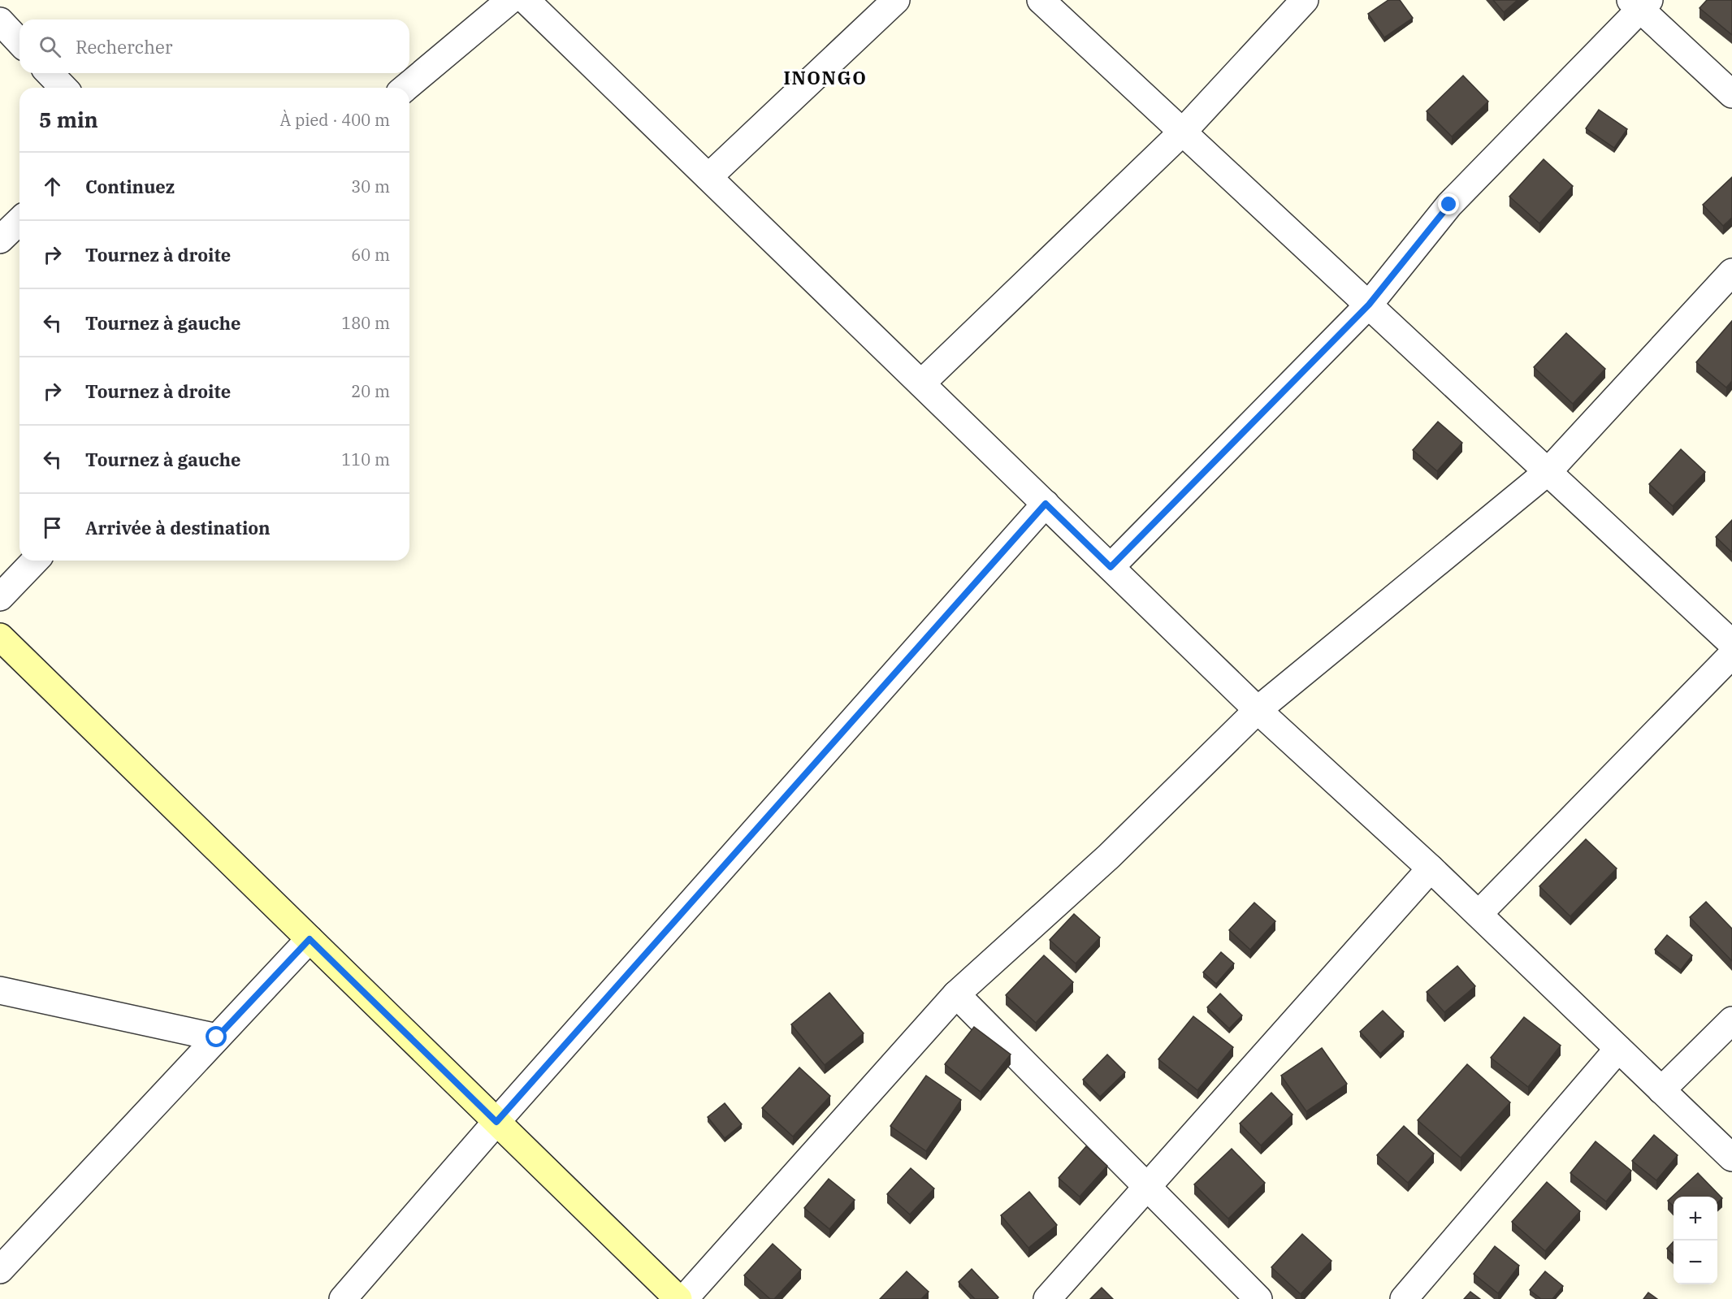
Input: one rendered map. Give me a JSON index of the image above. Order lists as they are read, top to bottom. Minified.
{"districts":["INONGO"],"page":{"search":"Rechercher","heading":["5 min","À pied · 400 m"],"list":[["Continuez","30 m"],["Tournez à droite","60 m"],["Tournez à gauche","180 m"],["Tournez à droite","20 m"],["Tournez à gauche","110 m"],"Arrivée à destination"],"map_buttons":["+","−"]}}
